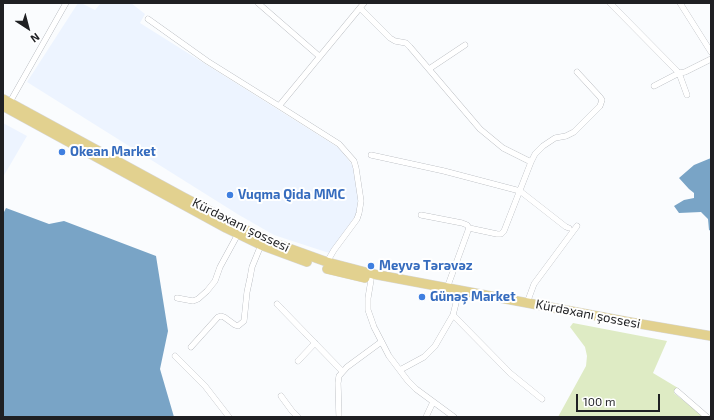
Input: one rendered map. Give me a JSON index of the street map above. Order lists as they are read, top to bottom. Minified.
{"streets":{"main road":["Kürdəxanı şossesi"]},"places":["Okean Market","Vuqma Qida MMC","Meyvə Tərəvəz","Günəş Market"],"scale_bar":"100 m","north":"bottom right"}
